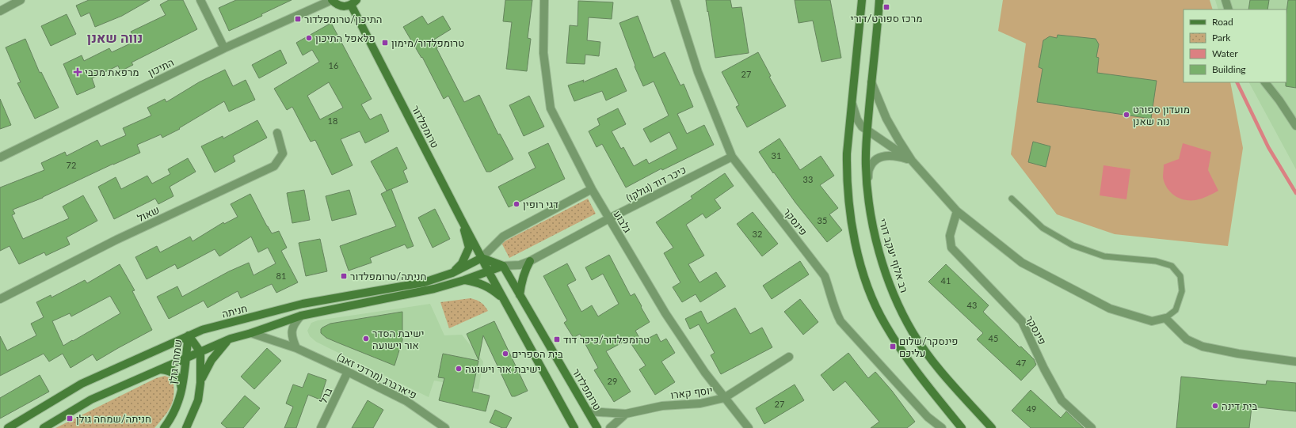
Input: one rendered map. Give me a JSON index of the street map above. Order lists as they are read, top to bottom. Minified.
{"streets":{"street":["התיכון","טרומפלדור","כיכר דוד (גולקו)","שאול","גלבוע","פינסקר","רב אלוף יעקב דורי","חניתה","שמחה גולן","פיארברג (מרדכי זאב)","יוסף קארו","ברל"]},"crossings":[["טרומפלדור","כיכר דוד (גולקו)"],["טרומפלדור","חניתה"],["כיכר דוד (גולקו)","גלבוע"],["כיכר דוד (גולקו)","פינסקר"],["גלבוע","יוסף קארו"],["חניתה","שמחה גולן"],["פיארברג (מרדכי זאב)","ברל"]],"districts":["נווה שאנן"],"places":{"transit":["מרכז ספורט/דורי","התיכון/טרומפלדור","טרומפלדור/מימון","חניתה/טרומפלדור","טרומפלדור/כיכר דוד","פינסקר/שלום עליכם","חניתה/שמחה גולן"],"other":["פלאפל התיכון","מועדון ספורט נוה שאנן","דגי רופין","ישיבת הסדר אור וישועה","בית הספרים","ישיבת אור וישועה","בית דינה"],"health":["מרפאת מכבי"]},"house_numbers":["16","27","18","31","72","33","35","32","81","41","43","45","47","29","27","49"],"legend":["Road","Park","Water","Building"]}
